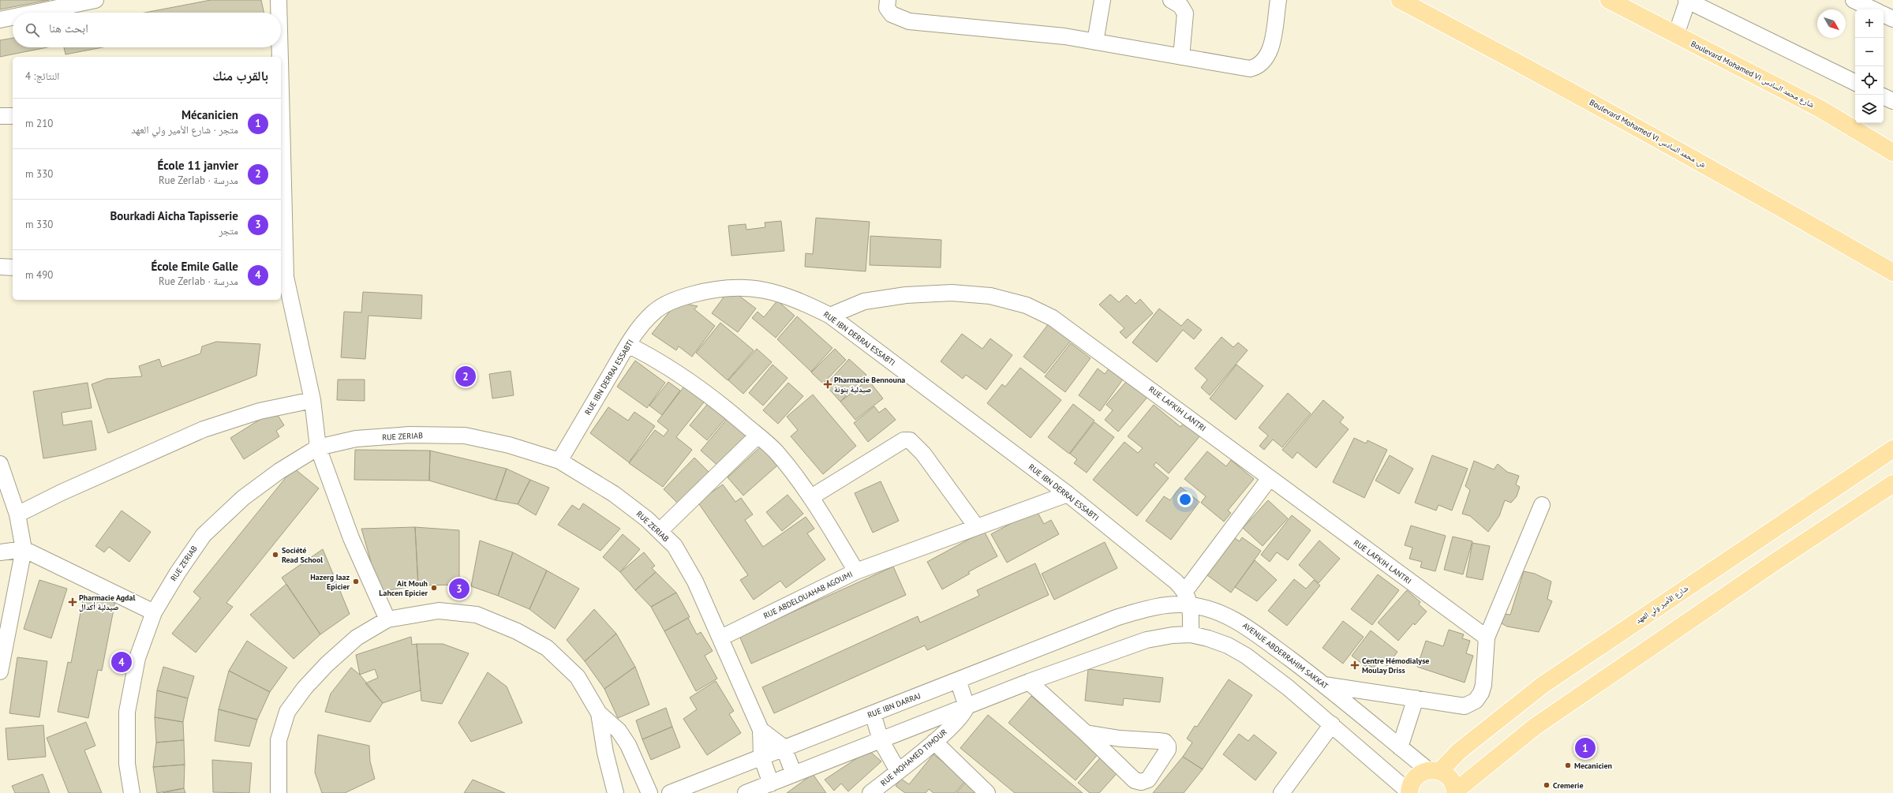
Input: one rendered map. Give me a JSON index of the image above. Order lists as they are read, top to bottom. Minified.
{"streets":{"main road":["Boulevard Mohamed VI شارع محمد السادس","Boulevard Mohamed VI ش. محمد السادس","شارع الأمير ولي العهد"],"street":["RUE IBN DERRAJ ESSABTI","RUE LAFKIH LANTRI","RUE ZERIAB","RUE ABDELOUAHAB AGOUMI","AVENUE ABDERRAHIM SAKKAT","RUE IBN DARRAJ","RUE MOHAMED TIMOUR"]},"crossings":[["RUE IBN DERRAJ ESSABTI","RUE LAFKIH LANTRI"],["RUE IBN DERRAJ ESSABTI","RUE ZERIAB"],["RUE IBN DERRAJ ESSABTI","RUE ABDELOUAHAB AGOUMI"],["RUE IBN DERRAJ ESSABTI","AVENUE ABDERRAHIM SAKKAT"],["RUE ZERIAB","RUE ABDELOUAHAB AGOUMI"],["RUE ZERIAB","RUE IBN DARRAJ"],["شارع الأمير ولي العهد","AVENUE ABDERRAHIM SAKKAT"],["AVENUE ABDERRAHIM SAKKAT","RUE IBN DARRAJ"]],"places":{"health":["Pharmacie Bennouna صيدلية بنونة","Pharmacie Agdal صيدلية أكدال","Centre Hémodialyse Moulay Driss"],"other":["Société Read School","Hazerg Iaaz Epicier","Ait Mouh Lahcen Epicier","Mecanicien","Cremerie"]},"north":"bottom right","page":{"map_buttons":["+","−"],"search":"ابحث هنا","heading":["بالقرب منك","النتائج: 4"],"list":[{"mark":"1","name":"Mécanicien","note":"متجر · شارع الأمير ولي العهد","value":"210 m"},{"mark":"2","name":"École 11 janvier","note":"مدرسة · Rue ZerIab","value":"330 m"},{"mark":"3","name":"Bourkadi Aicha Tapisserie","note":"متجر","value":"330 m"},{"mark":"4","name":"École Emile Galle","note":"مدرسة · Rue ZerIab","value":"490 m"}],"pins":["2","3","4","1"]}}
